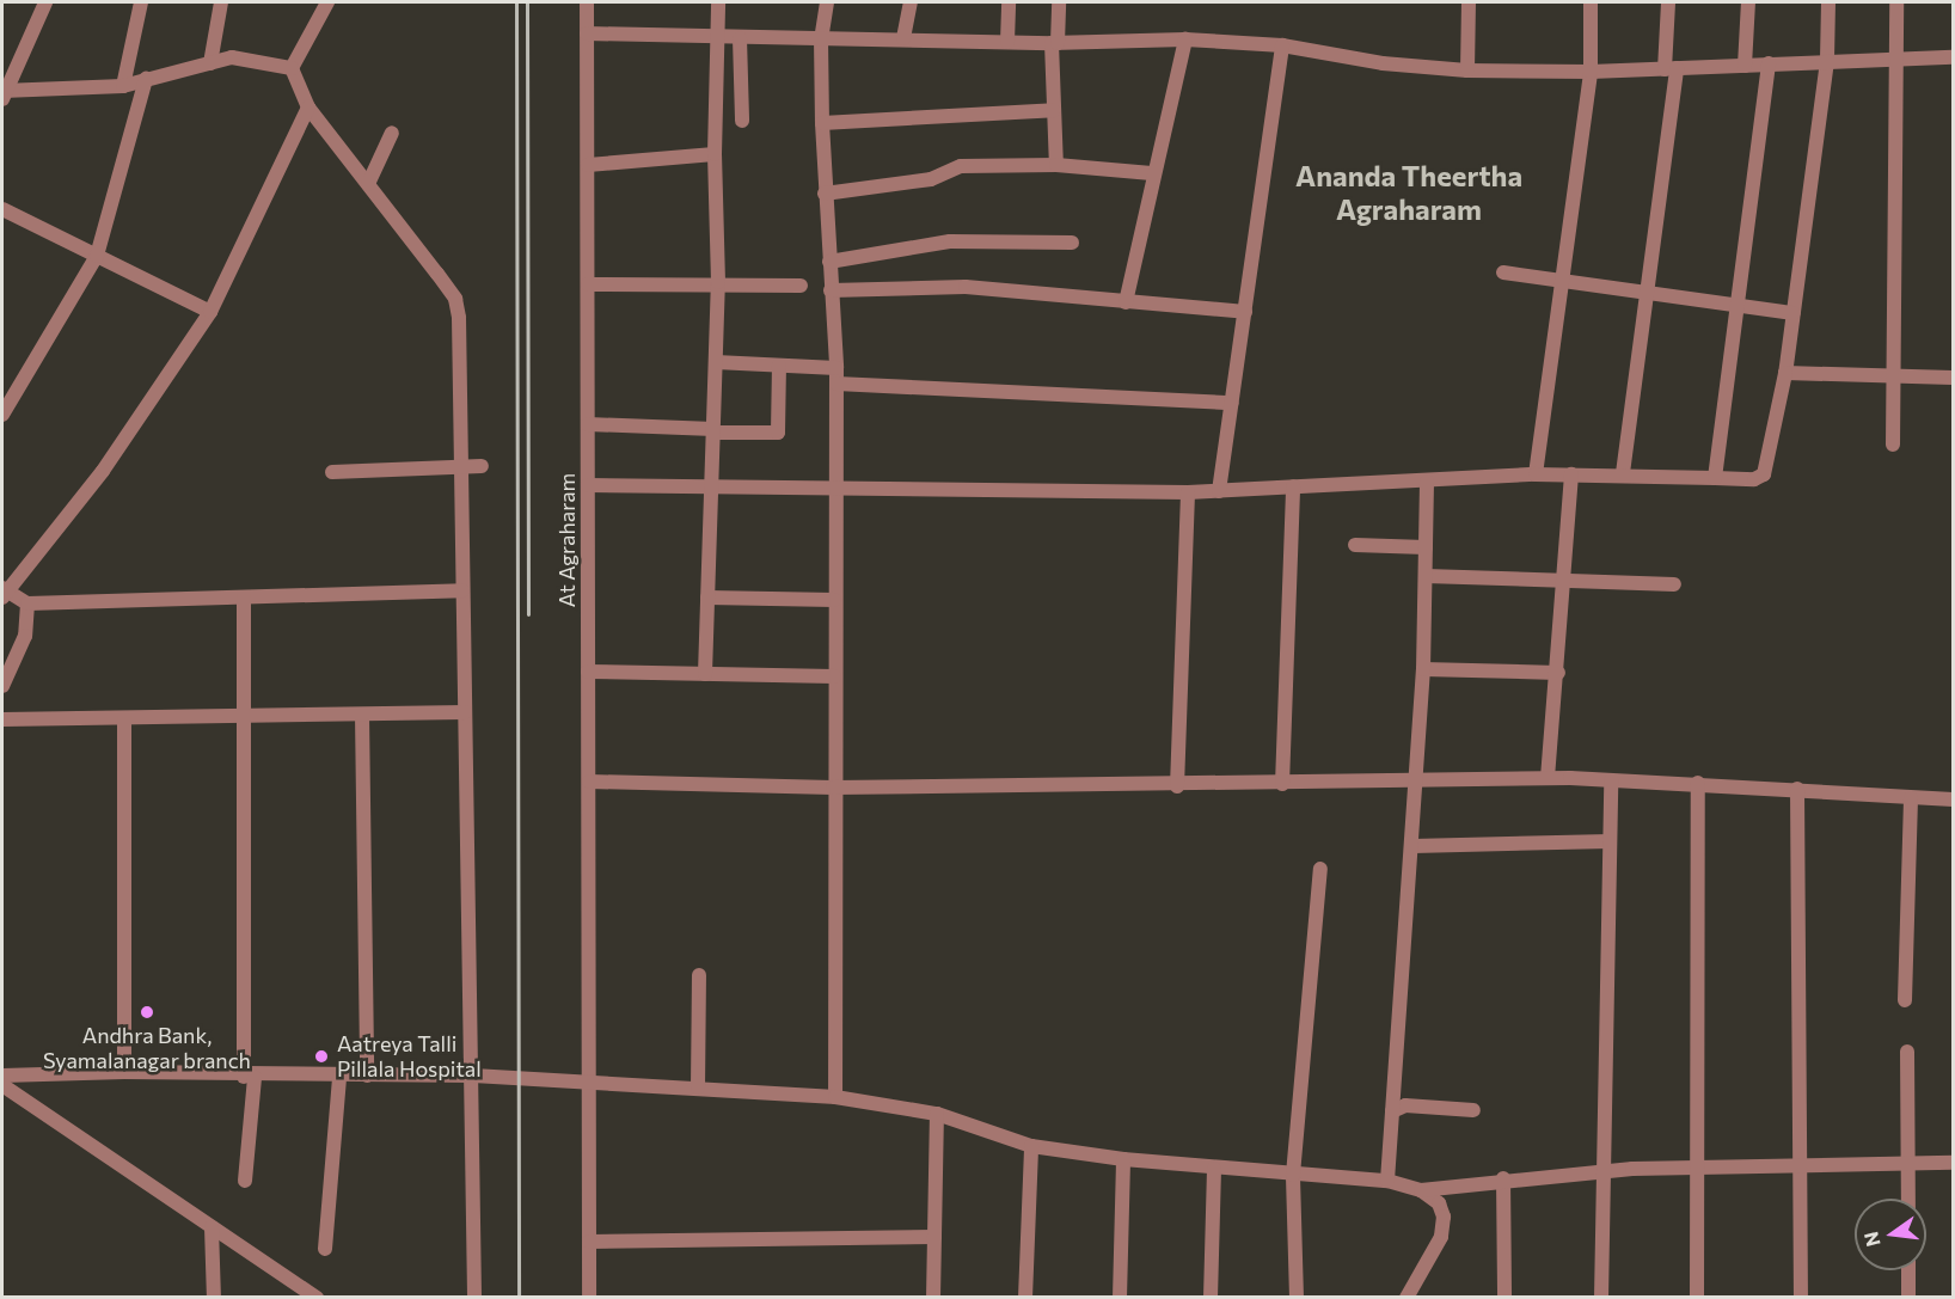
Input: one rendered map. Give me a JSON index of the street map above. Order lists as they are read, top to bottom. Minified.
{"streets":{"street":["At Agraharam"]},"districts":["Ananda Theertha Agraharam"],"places":["Andhra Bank, Syamalanagar branch","Aatreya Talli Pillala Hospital"],"north":"left"}
